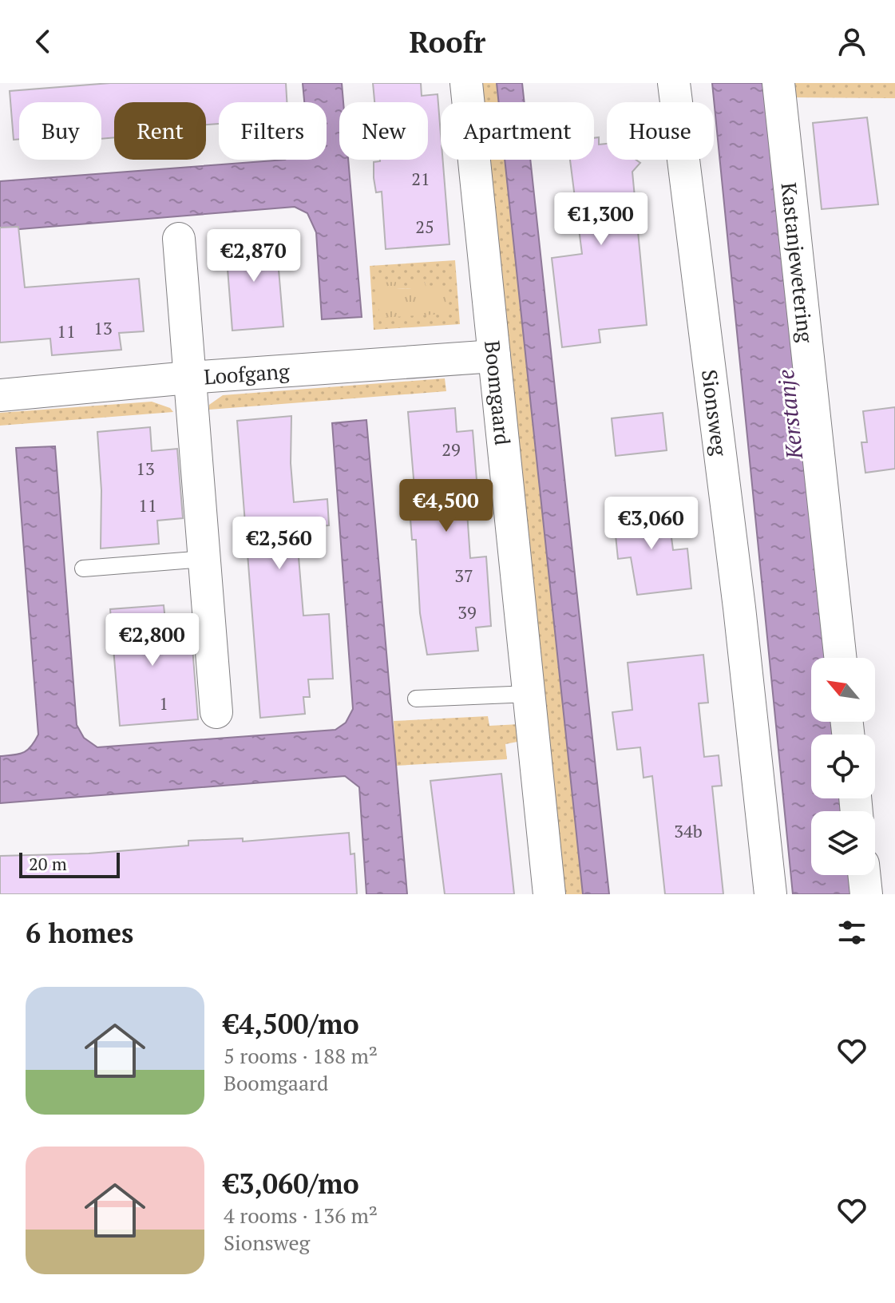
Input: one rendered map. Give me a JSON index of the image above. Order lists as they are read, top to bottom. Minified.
{"streets":{"street":["Kastanjewetering","Loofgang","Boomgaard","Sionsweg"]},"crossings":[["Loofgang","Boomgaard"]],"water":["Kerstanje"],"house_numbers":["21","25","13","11","29","13","11","37","39","1","34b"],"scale_bar":"20 m","north":"top left","page":{"header":"Roofr","chip":["Buy","Rent","Filters","New","Apartment","House"],"price":["€1,300","€2,870","€4,500","€3,060","€2,560","€2,800"],"scale":"20 m","heading":"6 homes","list":[{"name":"€4,500/mo","note":"5 rooms · 188 m² · Boomgaard"},{"name":"€3,060/mo","note":"4 rooms · 136 m² · Sionsweg"}]}}
